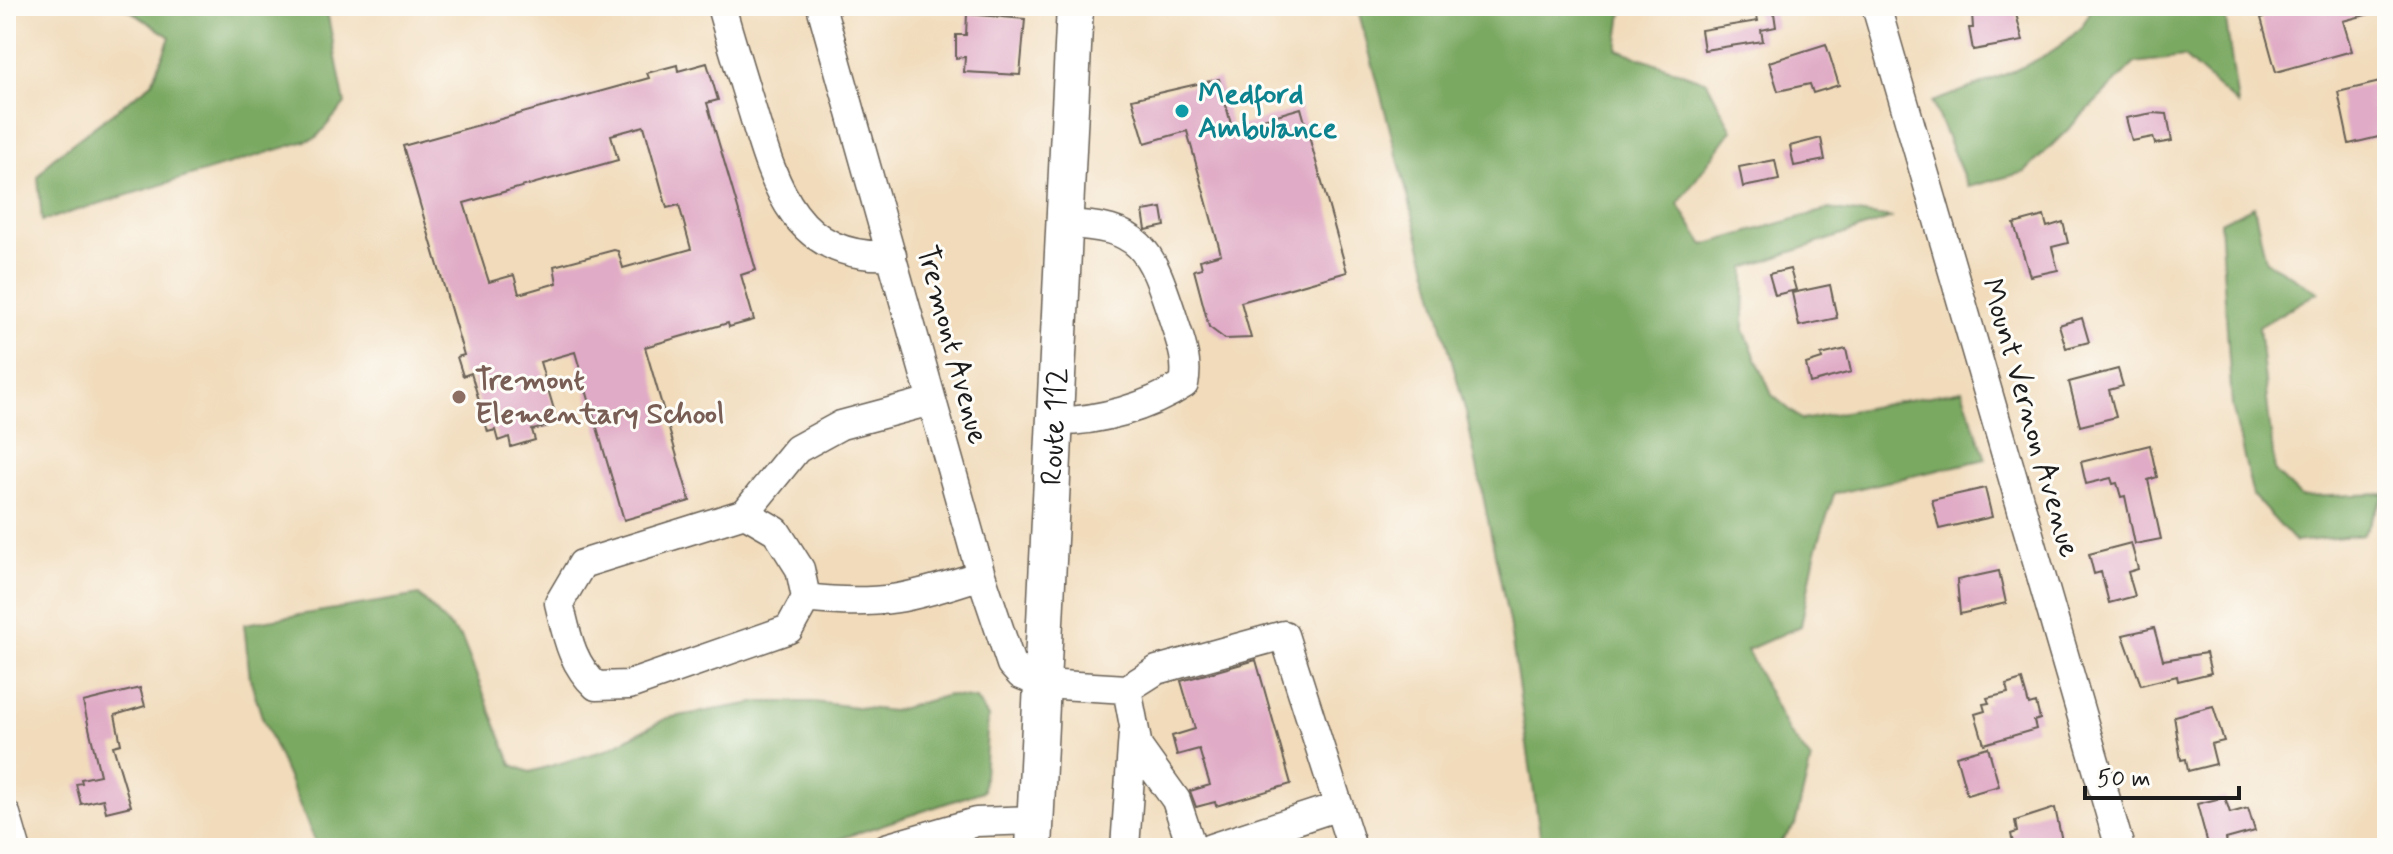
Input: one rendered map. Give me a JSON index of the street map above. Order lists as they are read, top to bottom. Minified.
{"streets":{"main road":["Route 112"],"street":["Tremont Avenue","Mount Vernon Avenue"]},"crossings":[["Tremont Avenue","Route 112"]],"places":["Medford Ambulance","Tremont Elementary School"],"scale_bar":"50 m"}
